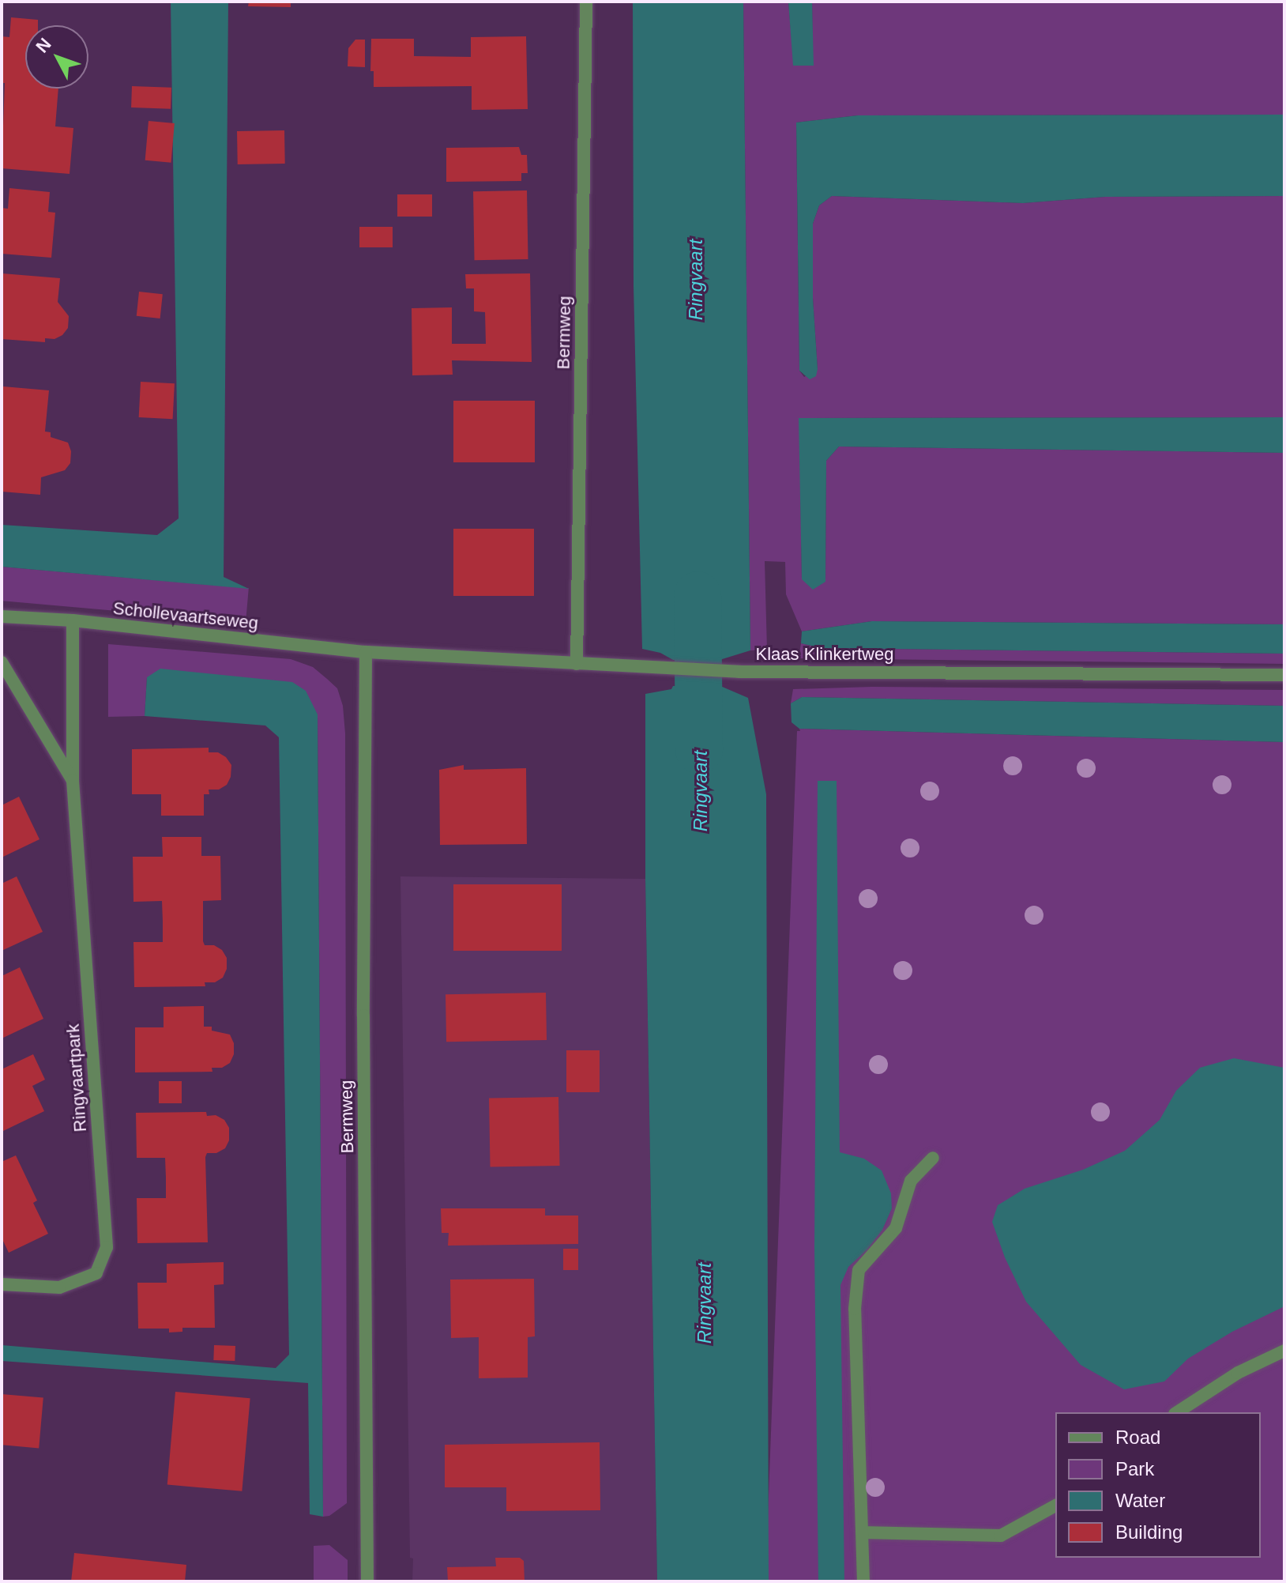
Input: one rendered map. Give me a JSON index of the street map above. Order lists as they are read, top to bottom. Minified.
{"streets":{"street":["Bermweg","Schollevaartseweg","Klaas Klinkertweg","Ringvaartpark"]},"crossings":[["Bermweg","Schollevaartseweg"],["Bermweg","Klaas Klinkertweg"],["Schollevaartseweg","Klaas Klinkertweg"],["Schollevaartseweg","Ringvaartpark"]],"water":["Ringvaart"],"legend":["Road","Park","Water","Building"],"north":"top left"}
